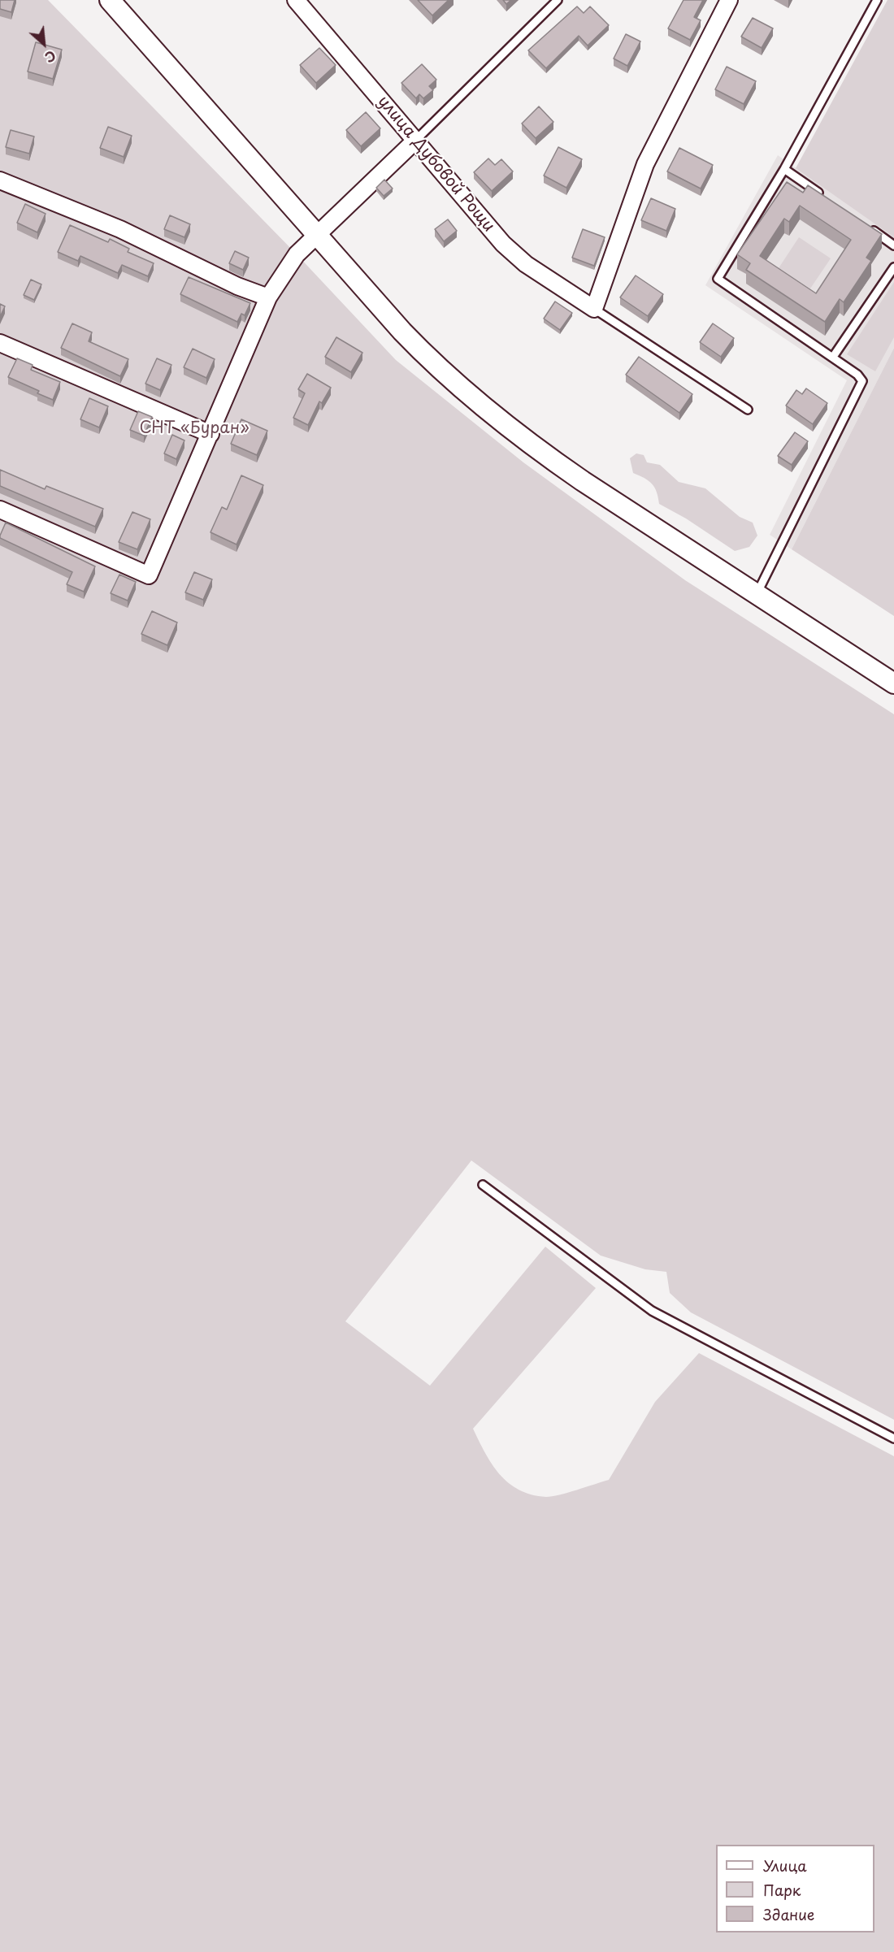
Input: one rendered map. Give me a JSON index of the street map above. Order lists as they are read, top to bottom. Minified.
{"streets":{"street":["улица Дубовой Рощи"]},"parks":["СНТ «Буран»"],"legend":["Улица","Парк","Здание"],"north":"bottom right"}
